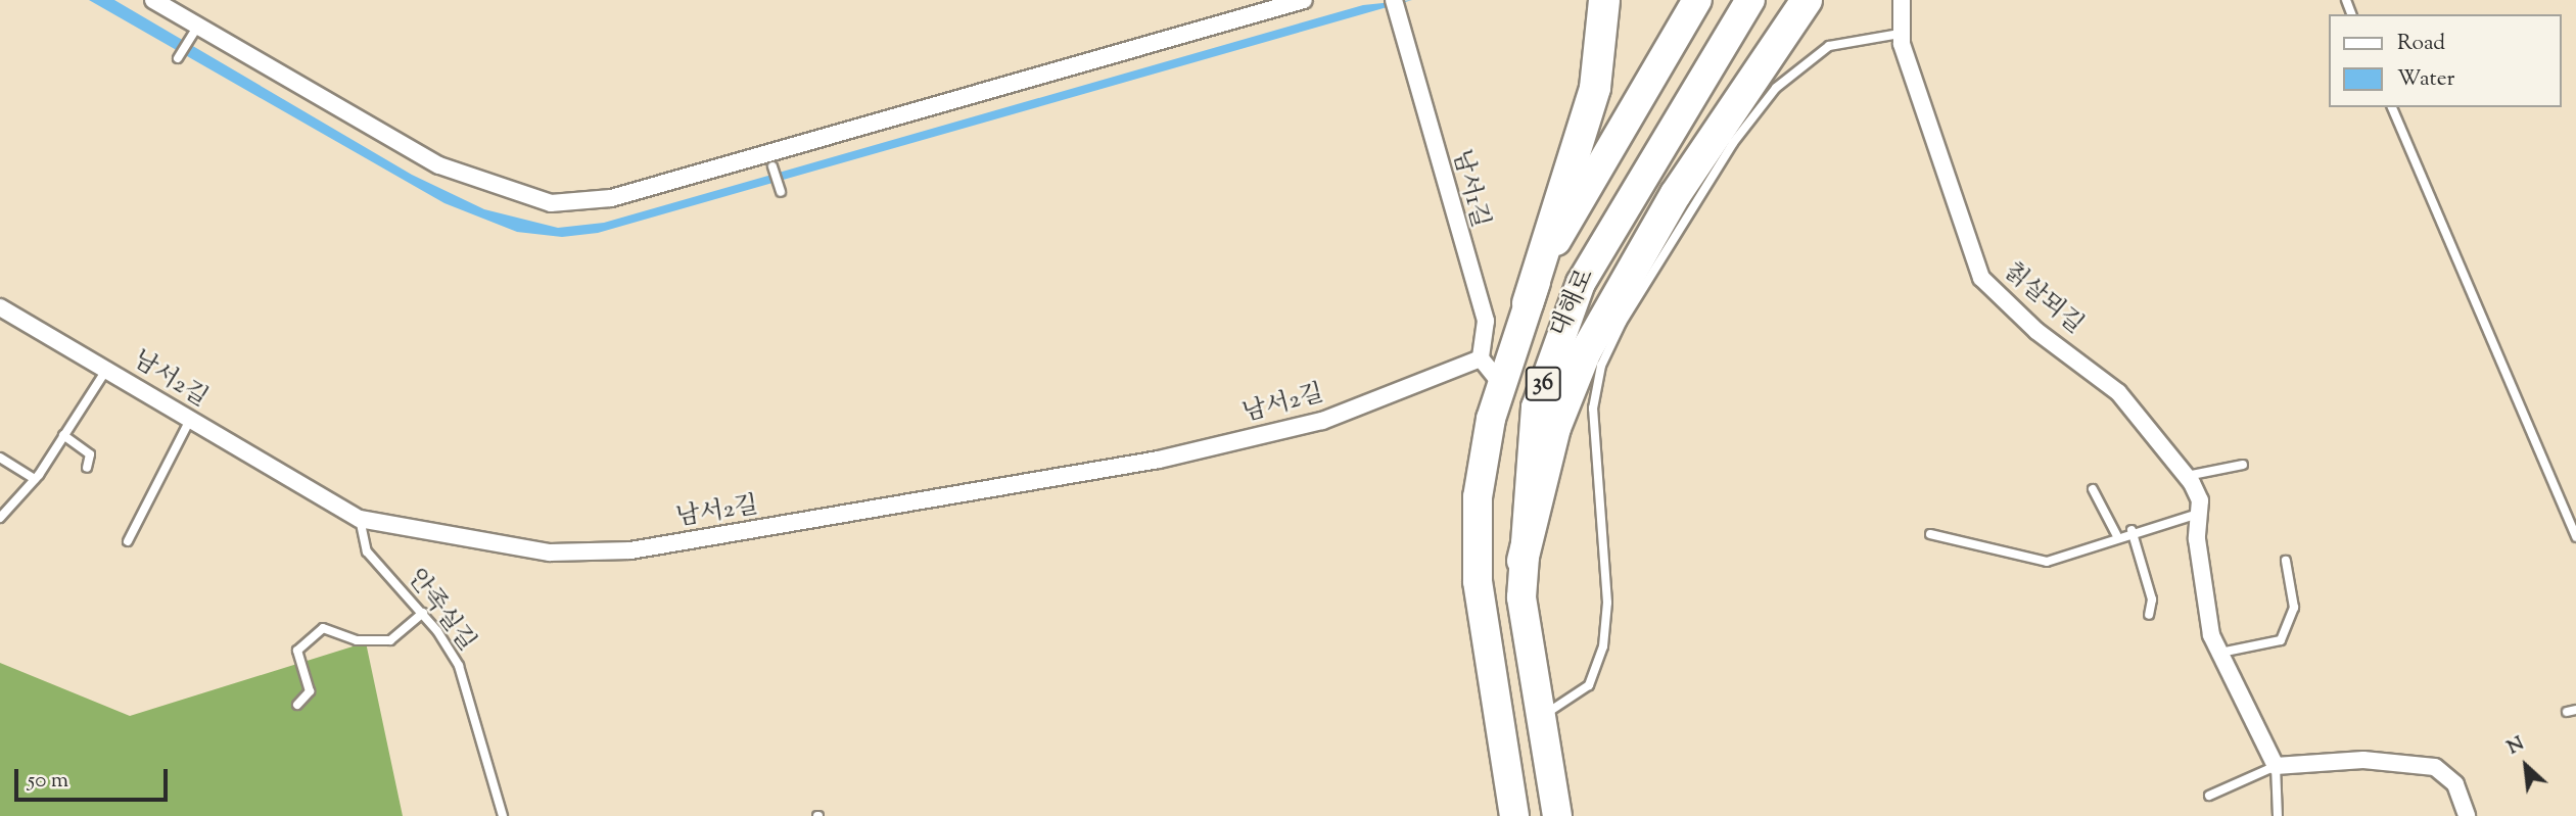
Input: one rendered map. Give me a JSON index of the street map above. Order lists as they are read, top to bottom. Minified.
{"streets":{"highway":["대해로","36"],"street":["남서1길","칡살뫼길","남서2길"],"lane":["안족실길"]},"crossings":[["남서1길","남서2길"],["남서2길","안족실길"]],"legend":["Road","Water"],"scale_bar":"50 m","north":"top left"}
